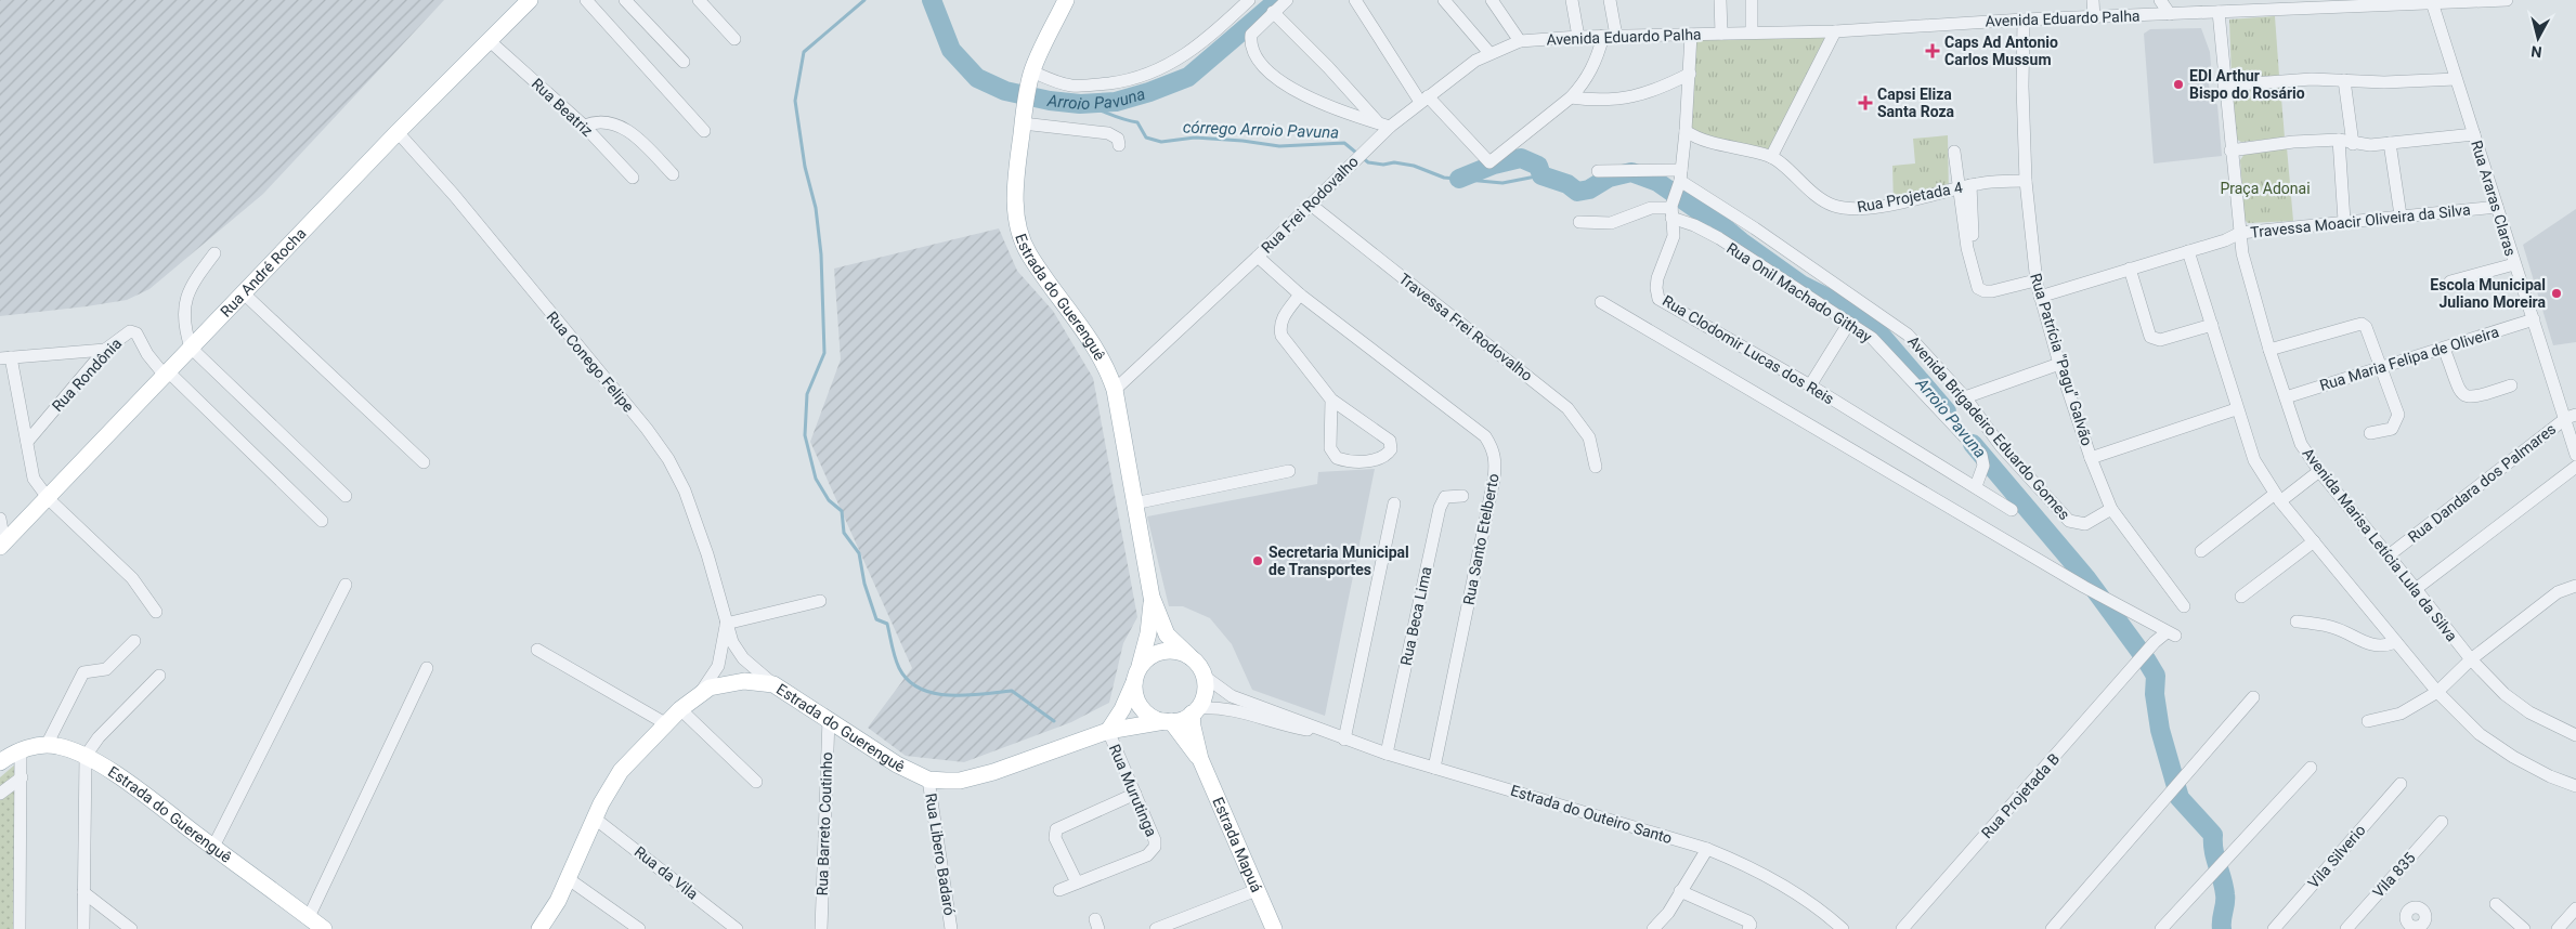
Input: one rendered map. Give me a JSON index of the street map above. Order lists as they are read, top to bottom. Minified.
{"streets":{"main road":["Rua André Rocha","Estrada do Guerenguê","Estrada Mapuá"],"street":["Avenida Eduardo Palha","Rua Beatriz","Rua Projetada 4","Rua Araras Claras","Rua Frei Rodovalho","Travessa Moacir Oliveira da Silva","Rua Onil Machado Githay","Travessa Frei Rodovalho","Rua Clodomir Lucas dos Reis","Rua Maria Felipa de Oliveira","Rua Patrícia \"Pagu\" Galvão","Rua Conego Felipe","Rua Rondônia","Avenida Brigadeiro Eduardo Gomes","Rua Dandara dos Palmares","Rua Santo Etelberto","Avenida Marisa Letícia Lula da Silva","Rua Beca Lima","Rua Murutinga","Rua Projetada B","Estrada do Outeiro Santo","Rua Barreto Coutinho","Rua Libero Badaró","Vila Silverio","Rua da Vila","Vila 835"]},"crossings":[["Avenida Eduardo Palha","Rua Araras Claras"],["Avenida Eduardo Palha","Rua Frei Rodovalho"],["Avenida Eduardo Palha","Rua Clodomir Lucas dos Reis"],["Avenida Eduardo Palha","Rua Patrícia \"Pagu\" Galvão"],["Avenida Eduardo Palha","Avenida Marisa Letícia Lula da Silva"],["Rua Beatriz","Rua André Rocha"],["Rua Projetada 4","Rua Clodomir Lucas dos Reis"],["Rua Projetada 4","Rua Patrícia \"Pagu\" Galvão"],["Rua Araras Claras","Travessa Moacir Oliveira da Silva"],["Rua Araras Claras","Rua Maria Felipa de Oliveira"],["Rua Araras Claras","Rua Dandara dos Palmares"],["Rua Frei Rodovalho","Estrada do Guerenguê"],["Rua Frei Rodovalho","Travessa Frei Rodovalho"],["Rua Frei Rodovalho","Rua Santo Etelberto"],["Travessa Moacir Oliveira da Silva","Rua Patrícia \"Pagu\" Galvão"],["Travessa Moacir Oliveira da Silva","Avenida Marisa Letícia Lula da Silva"],["Rua André Rocha","Rua Conego Felipe"],["Rua André Rocha","Rua Rondônia"],["Rua Onil Machado Githay","Rua Clodomir Lucas dos Reis"],["Estrada do Guerenguê","Rua Conego Felipe"],["Estrada do Guerenguê","Rua Murutinga"],["Estrada do Guerenguê","Estrada do Outeiro Santo"],["Estrada do Guerenguê","Rua Barreto Coutinho"],["Estrada do Guerenguê","Estrada Mapuá"],["Estrada do Guerenguê","Rua Libero Badaró"],["Estrada do Guerenguê","Rua da Vila"],["Rua Clodomir Lucas dos Reis","Avenida Brigadeiro Eduardo Gomes"],["Rua Maria Felipa de Oliveira","Avenida Marisa Letícia Lula da Silva"],["Rua Patrícia \"Pagu\" Galvão","Avenida Brigadeiro Eduardo Gomes"],["Rua Dandara dos Palmares","Avenida Marisa Letícia Lula da Silva"],["Rua Santo Etelberto","Estrada do Outeiro Santo"],["Rua Beca Lima","Estrada do Outeiro Santo"],["Estrada do Outeiro Santo","Estrada Mapuá"]],"water":["Arroio Pavuna","córrego Arroio Pavuna"],"parks":["Praça Adonai"],"places":{"health":["Caps Ad Antonio Carlos Mussum","Capsi Eliza Santa Roza"],"other":["EDI Arthur Bispo do Rosário","Escola Municipal Juliano Moreira","Secretaria Municipal de Transportes"]},"north":"bottom"}
